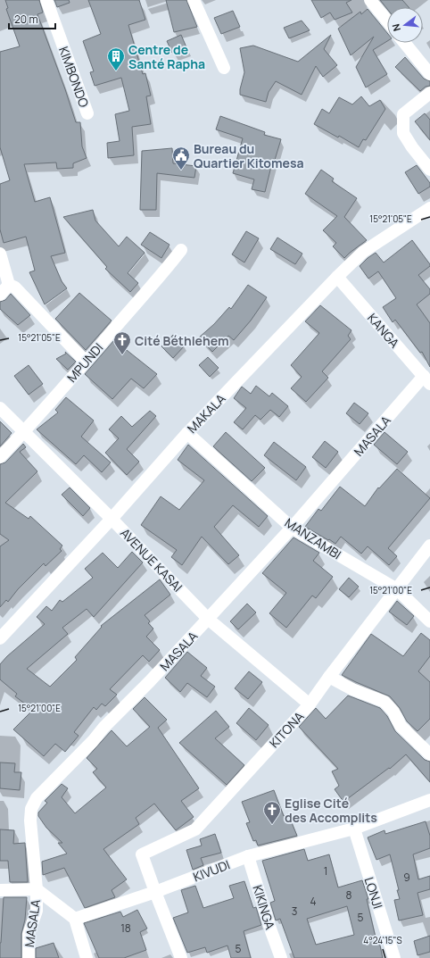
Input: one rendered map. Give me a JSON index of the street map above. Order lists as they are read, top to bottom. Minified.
{"streets":{"street":["KIMBONDO","KANGA","MPUNDI","MAKALA","MASALA","MANZAMBI","AVENUE KASAI","KITONA","KIVUDI","LONJI","KIKINGA"]},"crossings":[["KANGA","MAKALA"],["KANGA","MASALA"],["MPUNDI","AVENUE KASAI"],["MAKALA","MANZAMBI"],["MAKALA","AVENUE KASAI"],["MASALA","MANZAMBI"],["MASALA","AVENUE KASAI"],["MANZAMBI","KITONA"],["AVENUE KASAI","KITONA"],["KITONA","KIVUDI"],["KIVUDI","LONJI"],["KIVUDI","KIKINGA"]],"places":{"building":["Centre de Santé Rapha"],"public building":["Bureau du Quartier Kitomesa"],"church":["Cité Béthlehem","Eglise Cité des Accomplits"]},"house_numbers":["1","9","8","4","3","5","18","5"],"scale_bar":"20 m","north":"left","coordinates":["15°21'05\"E","15°21'00\"E","4°24'15\"S"]}
